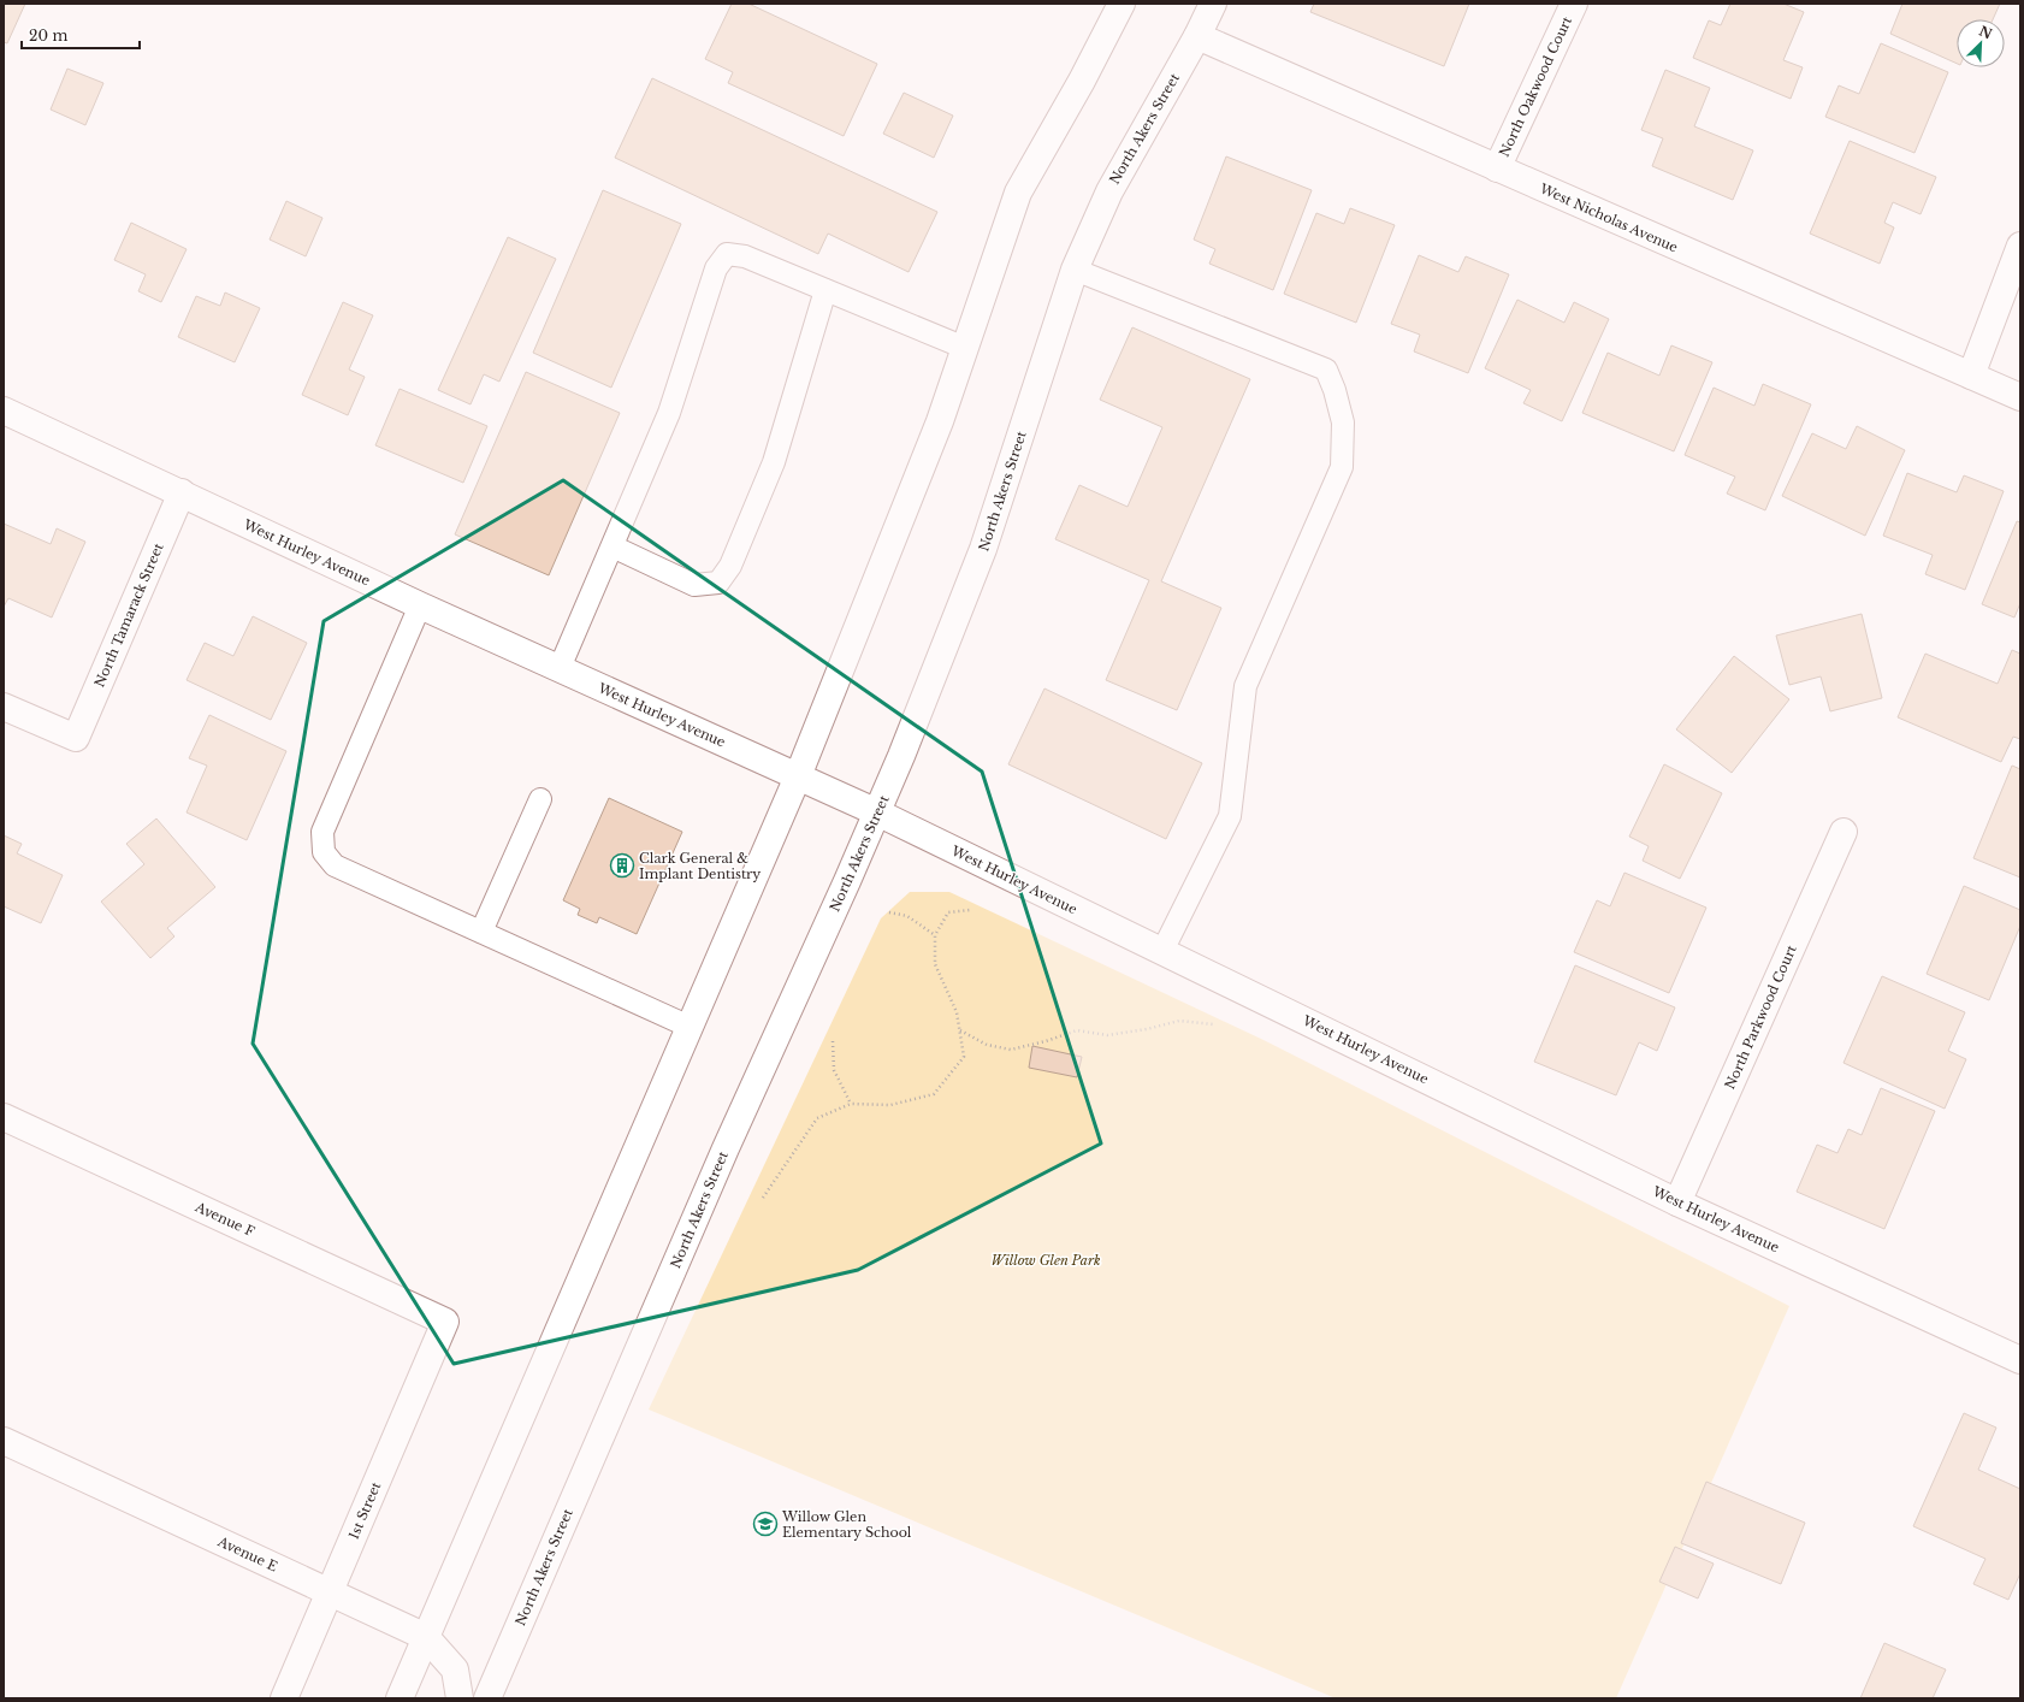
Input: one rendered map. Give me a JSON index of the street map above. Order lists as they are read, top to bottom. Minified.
{"streets":{"street":["North Oakwood Court","North Akers Street","West Nicholas Avenue","West Hurley Avenue","North Tamarack Street","North Parkwood Court","Avenue F","1st Street","Avenue E"]},"crossings":[["North Oakwood Court","West Nicholas Avenue"],["North Akers Street","West Nicholas Avenue"],["North Akers Street","West Hurley Avenue"],["West Hurley Avenue","North Tamarack Street"],["West Hurley Avenue","North Parkwood Court"],["Avenue F","1st Street"],["1st Street","Avenue E"]],"parks":["Willow Glen Park"],"places":{"building":["Clark General & Implant Dentistry"],"school or university":["Willow Glen Elementary School"]},"scale_bar":"20 m","north":"top right"}
